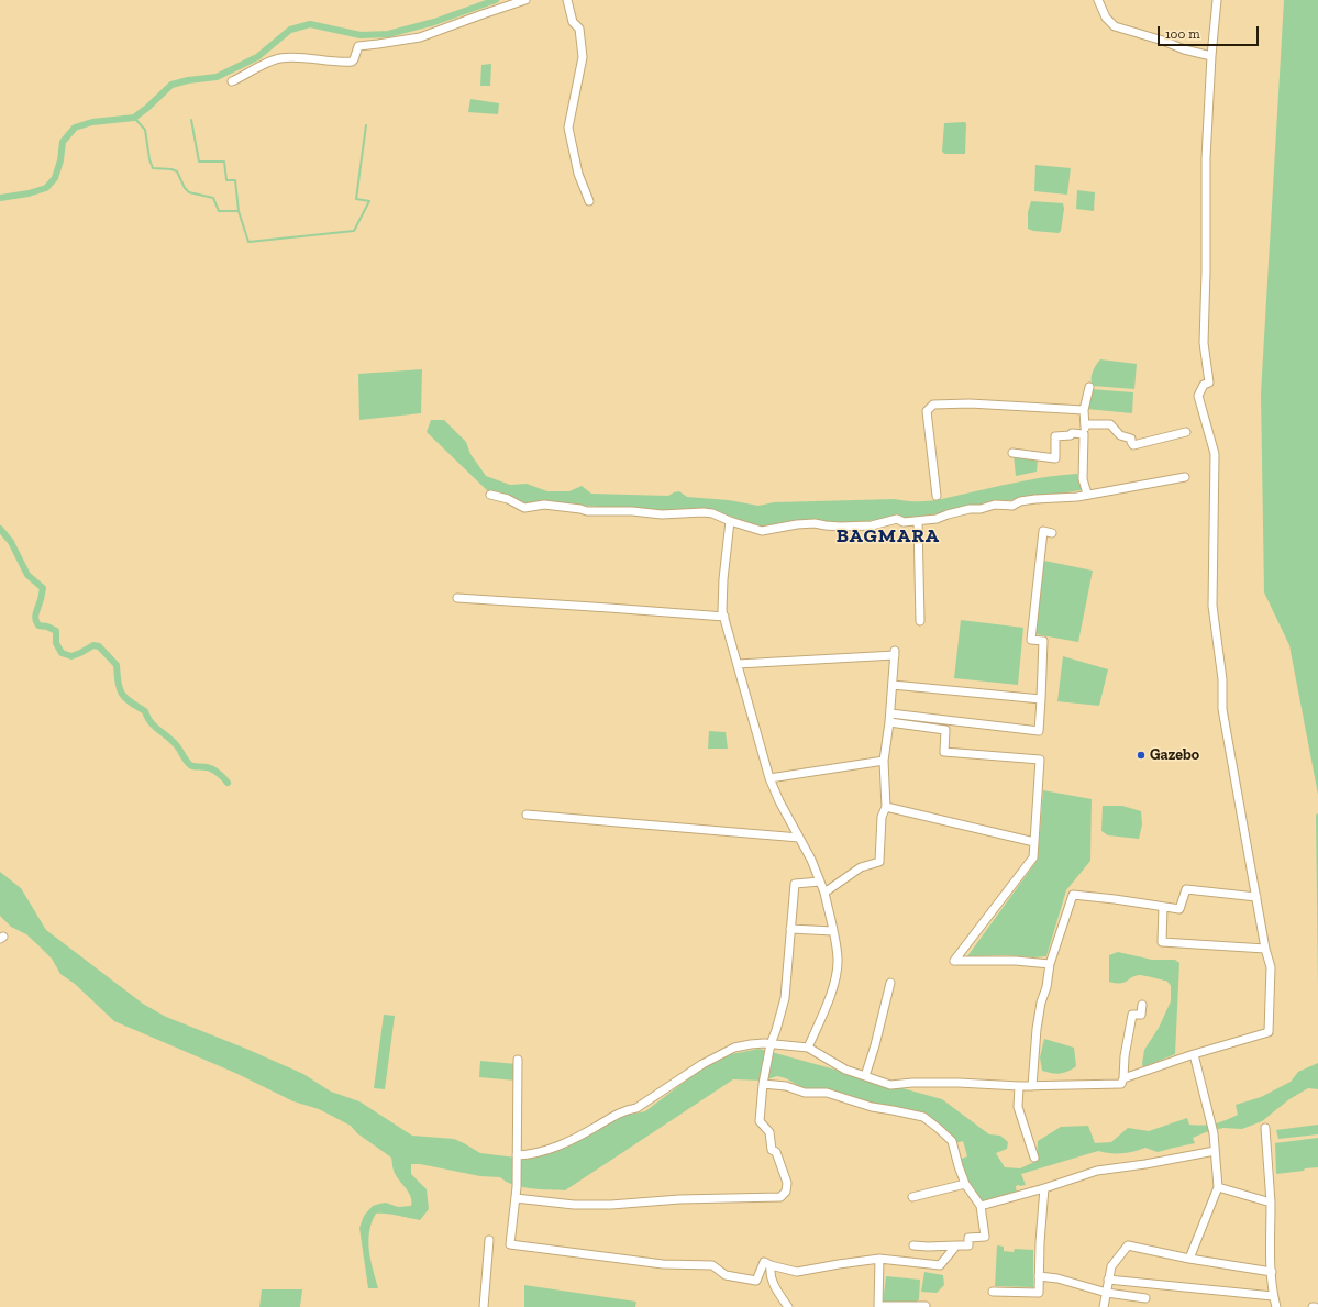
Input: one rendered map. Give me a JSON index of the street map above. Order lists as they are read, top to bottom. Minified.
{"districts":["BAGMARA"],"places":["Gazebo"],"scale_bar":"100 m"}
